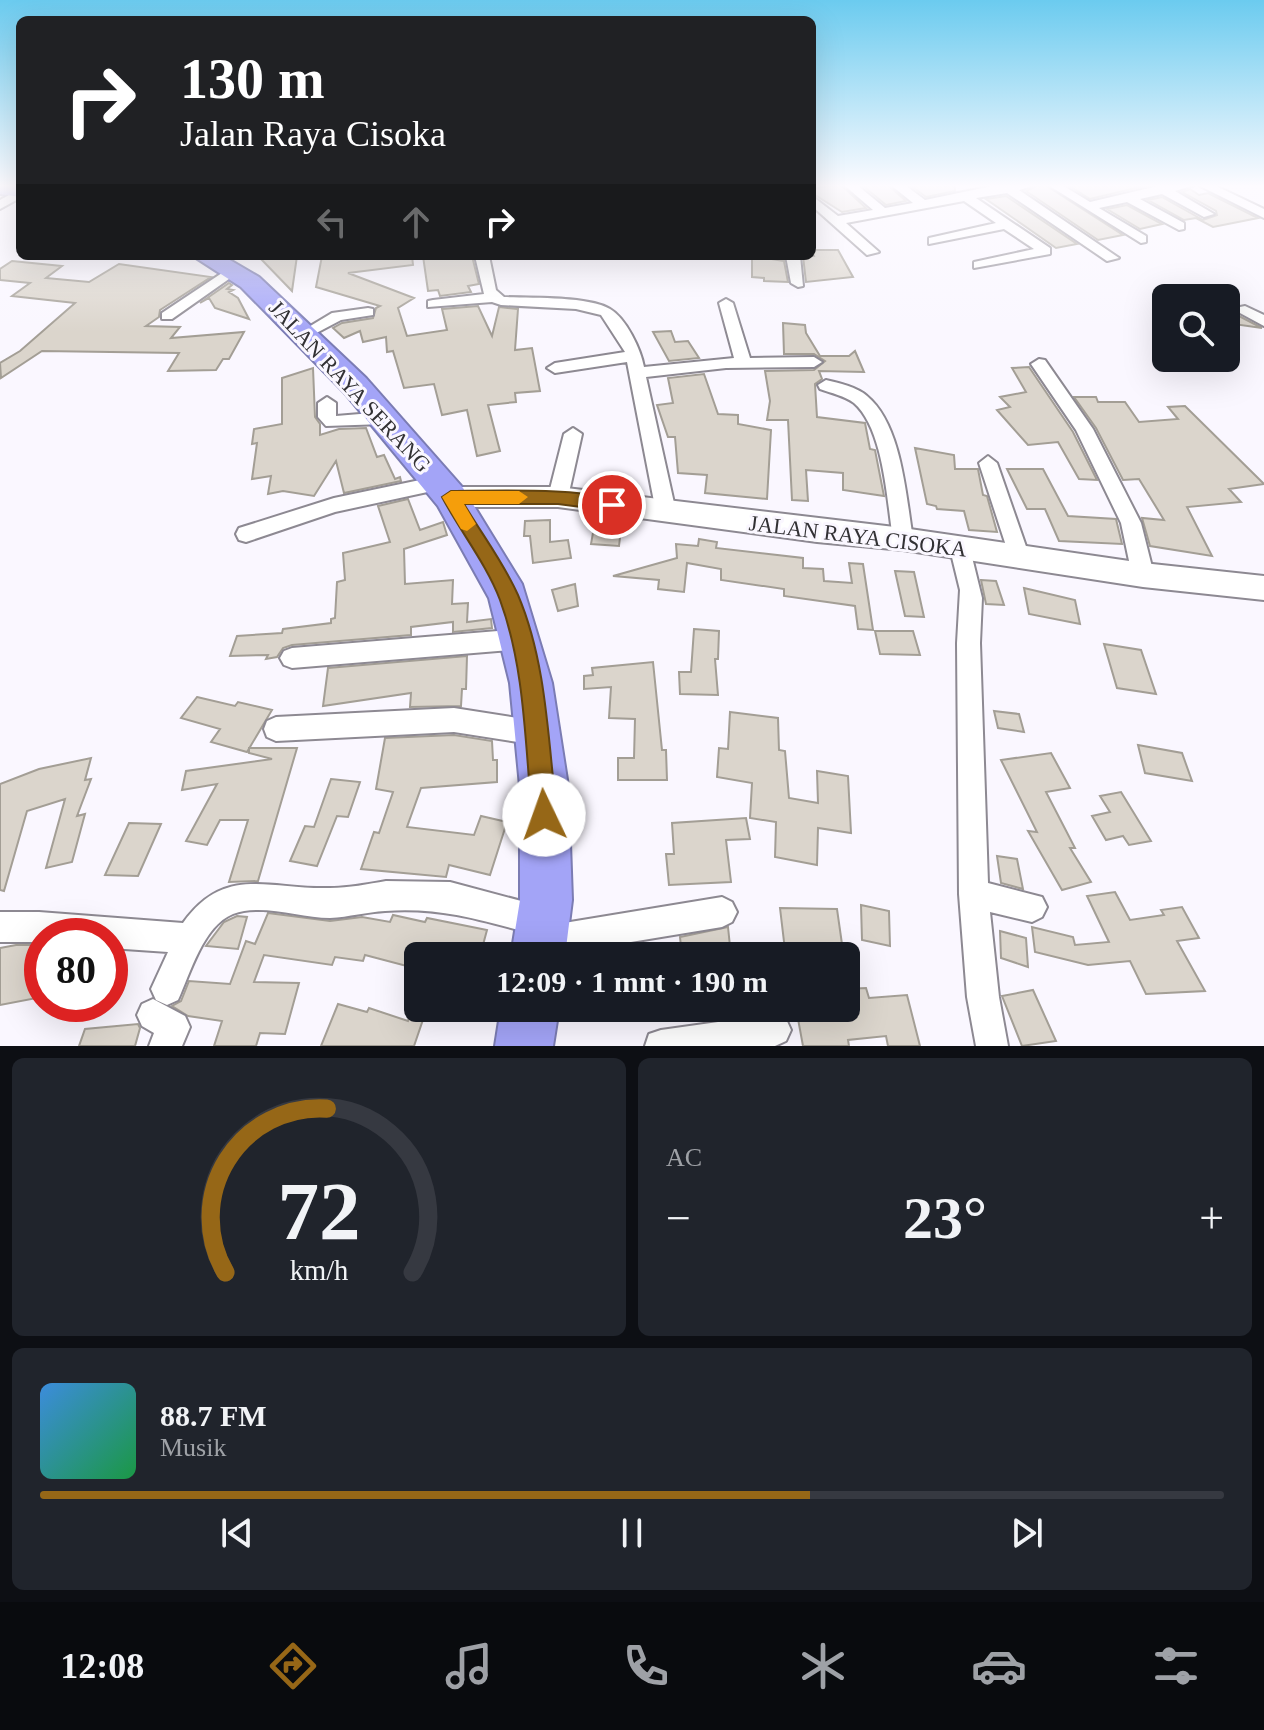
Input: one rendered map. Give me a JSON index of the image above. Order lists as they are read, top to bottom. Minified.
{"streets":{"highway":["JALAN RAYA SERANG"],"street":["JALAN RAYA CISOKA"]},"crossings":[["JALAN RAYA SERANG","JALAN RAYA CISOKA"]],"page":{"turn":["130 m","Jalan Raya Cisoka"],"limit":"80","trip":"12:09 · 1 mnt · 190 m","tile":"AC","heat":["−","23°","+"],"song":["88.7 FM","Musik"],"tabs":"12:08","gauge":["72","km/h"]}}
